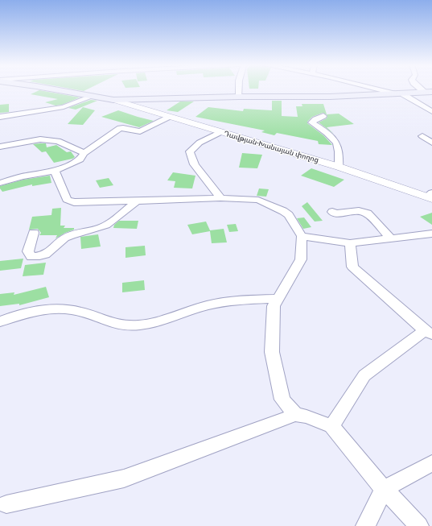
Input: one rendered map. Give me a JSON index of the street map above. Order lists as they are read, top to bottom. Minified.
{"streets":{"street":["Դավթյան-Խանայան փողոց"]}}
